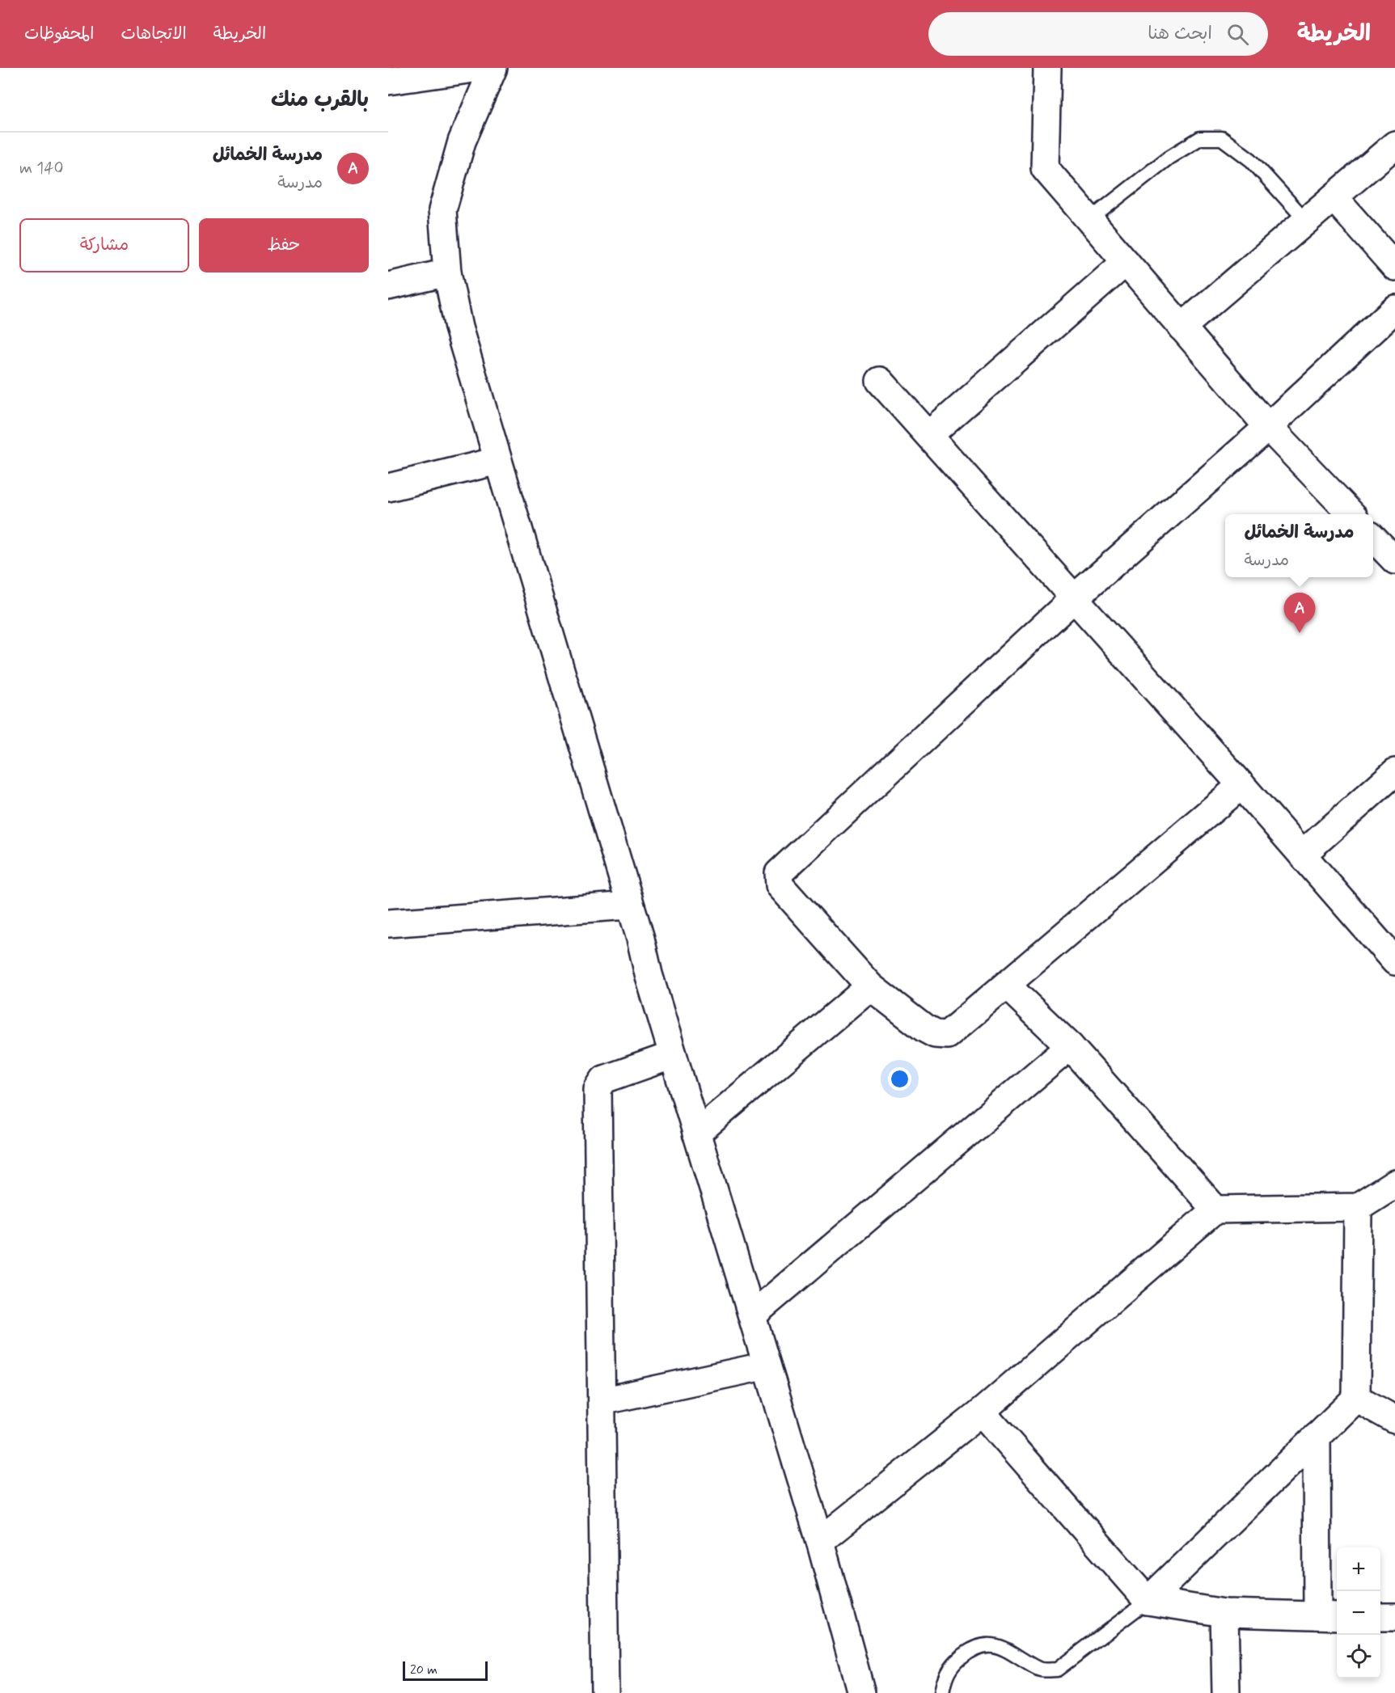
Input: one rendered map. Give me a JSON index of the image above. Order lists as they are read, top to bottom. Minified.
{"scale_bar":"20 m","page":{"header":"الخريطة","search":"ابحث هنا","nav":["الخريطة","الاتجاهات","المحفوظات"],"heading":"بالقرب منك","list":[{"mark":"A","name":"مدرسة الخمائل","note":"مدرسة","value":"140 m"}],"buttons":["حفظ","مشاركة"],"popup":["مدرسة الخمائل","مدرسة"],"pins":"A","map_buttons":["+","−"],"scale":"20 m"}}
